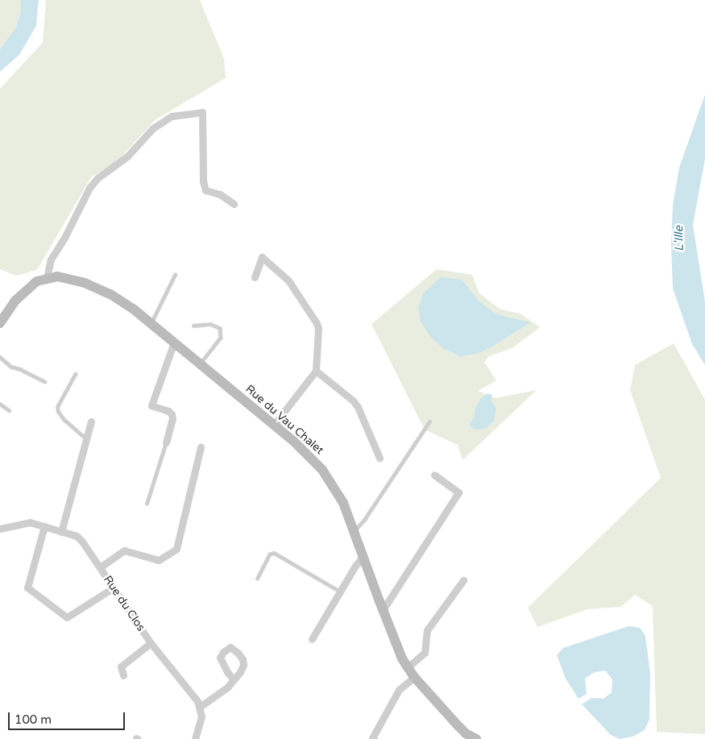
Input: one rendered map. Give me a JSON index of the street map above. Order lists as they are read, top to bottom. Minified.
{"streets":{"street":["Rue du Vau Chalet","Rue du Clos"]},"water":["L'Ille"],"scale_bar":"100 m"}
